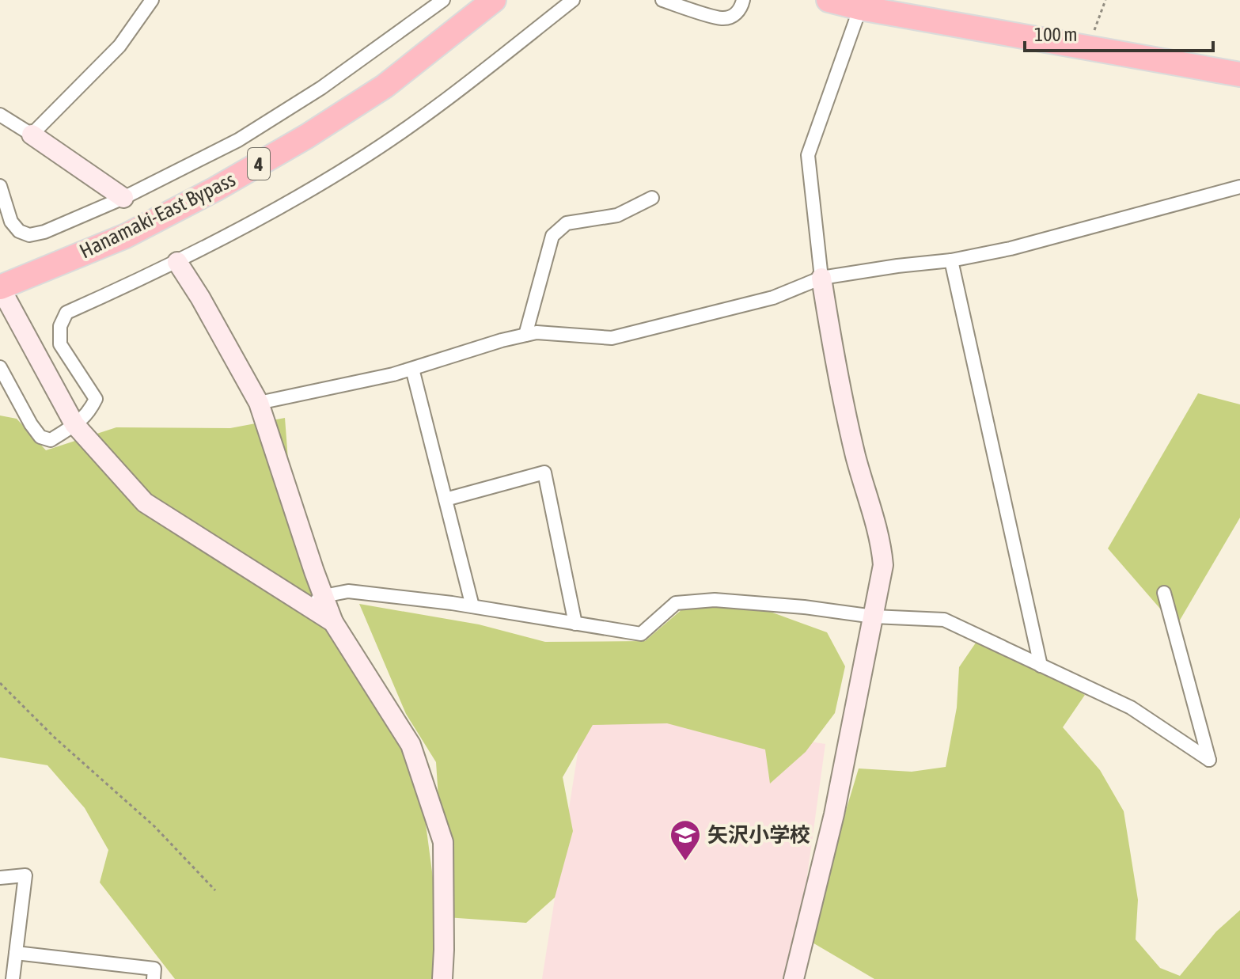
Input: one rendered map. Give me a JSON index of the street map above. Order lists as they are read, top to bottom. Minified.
{"streets":{"highway":["4","Hanamaki-East Bypass"]},"places":{"school or university":["矢沢小学校"]},"scale_bar":"100 m"}
